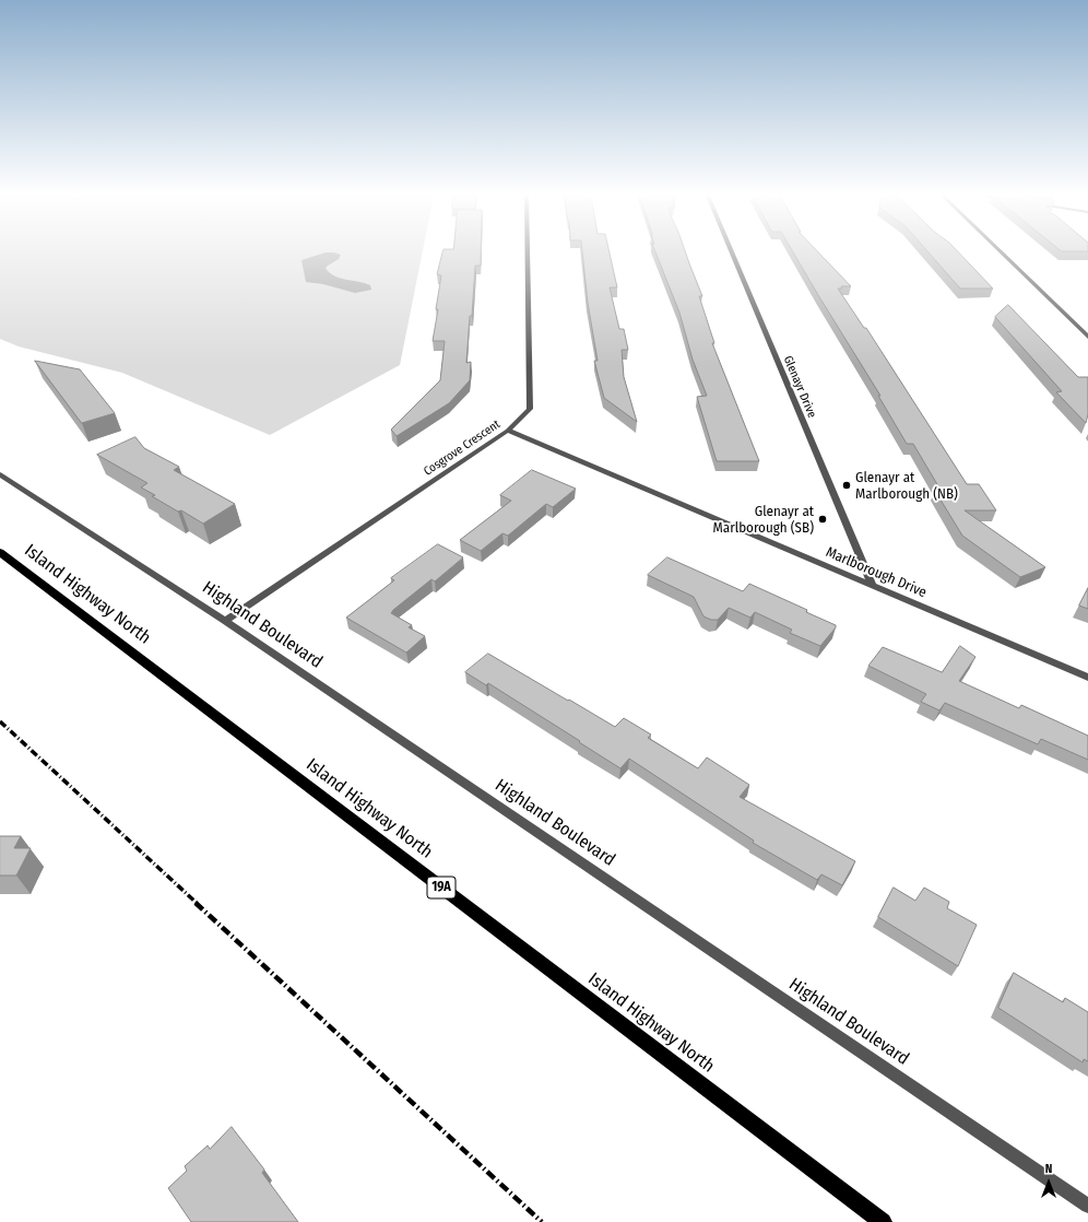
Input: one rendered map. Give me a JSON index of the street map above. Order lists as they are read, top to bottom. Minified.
{"streets":{"main road":["Island Highway North","19A"],"street":["Glenayr Drive","Cosgrove Crescent","Marlborough Drive","Highland Boulevard"]},"crossings":[["Glenayr Drive","Marlborough Drive"],["Cosgrove Crescent","Marlborough Drive"],["Cosgrove Crescent","Highland Boulevard"]],"places":["Glenayr at Marlborough (NB)","Glenayr at Marlborough (SB)"],"north":"top"}
